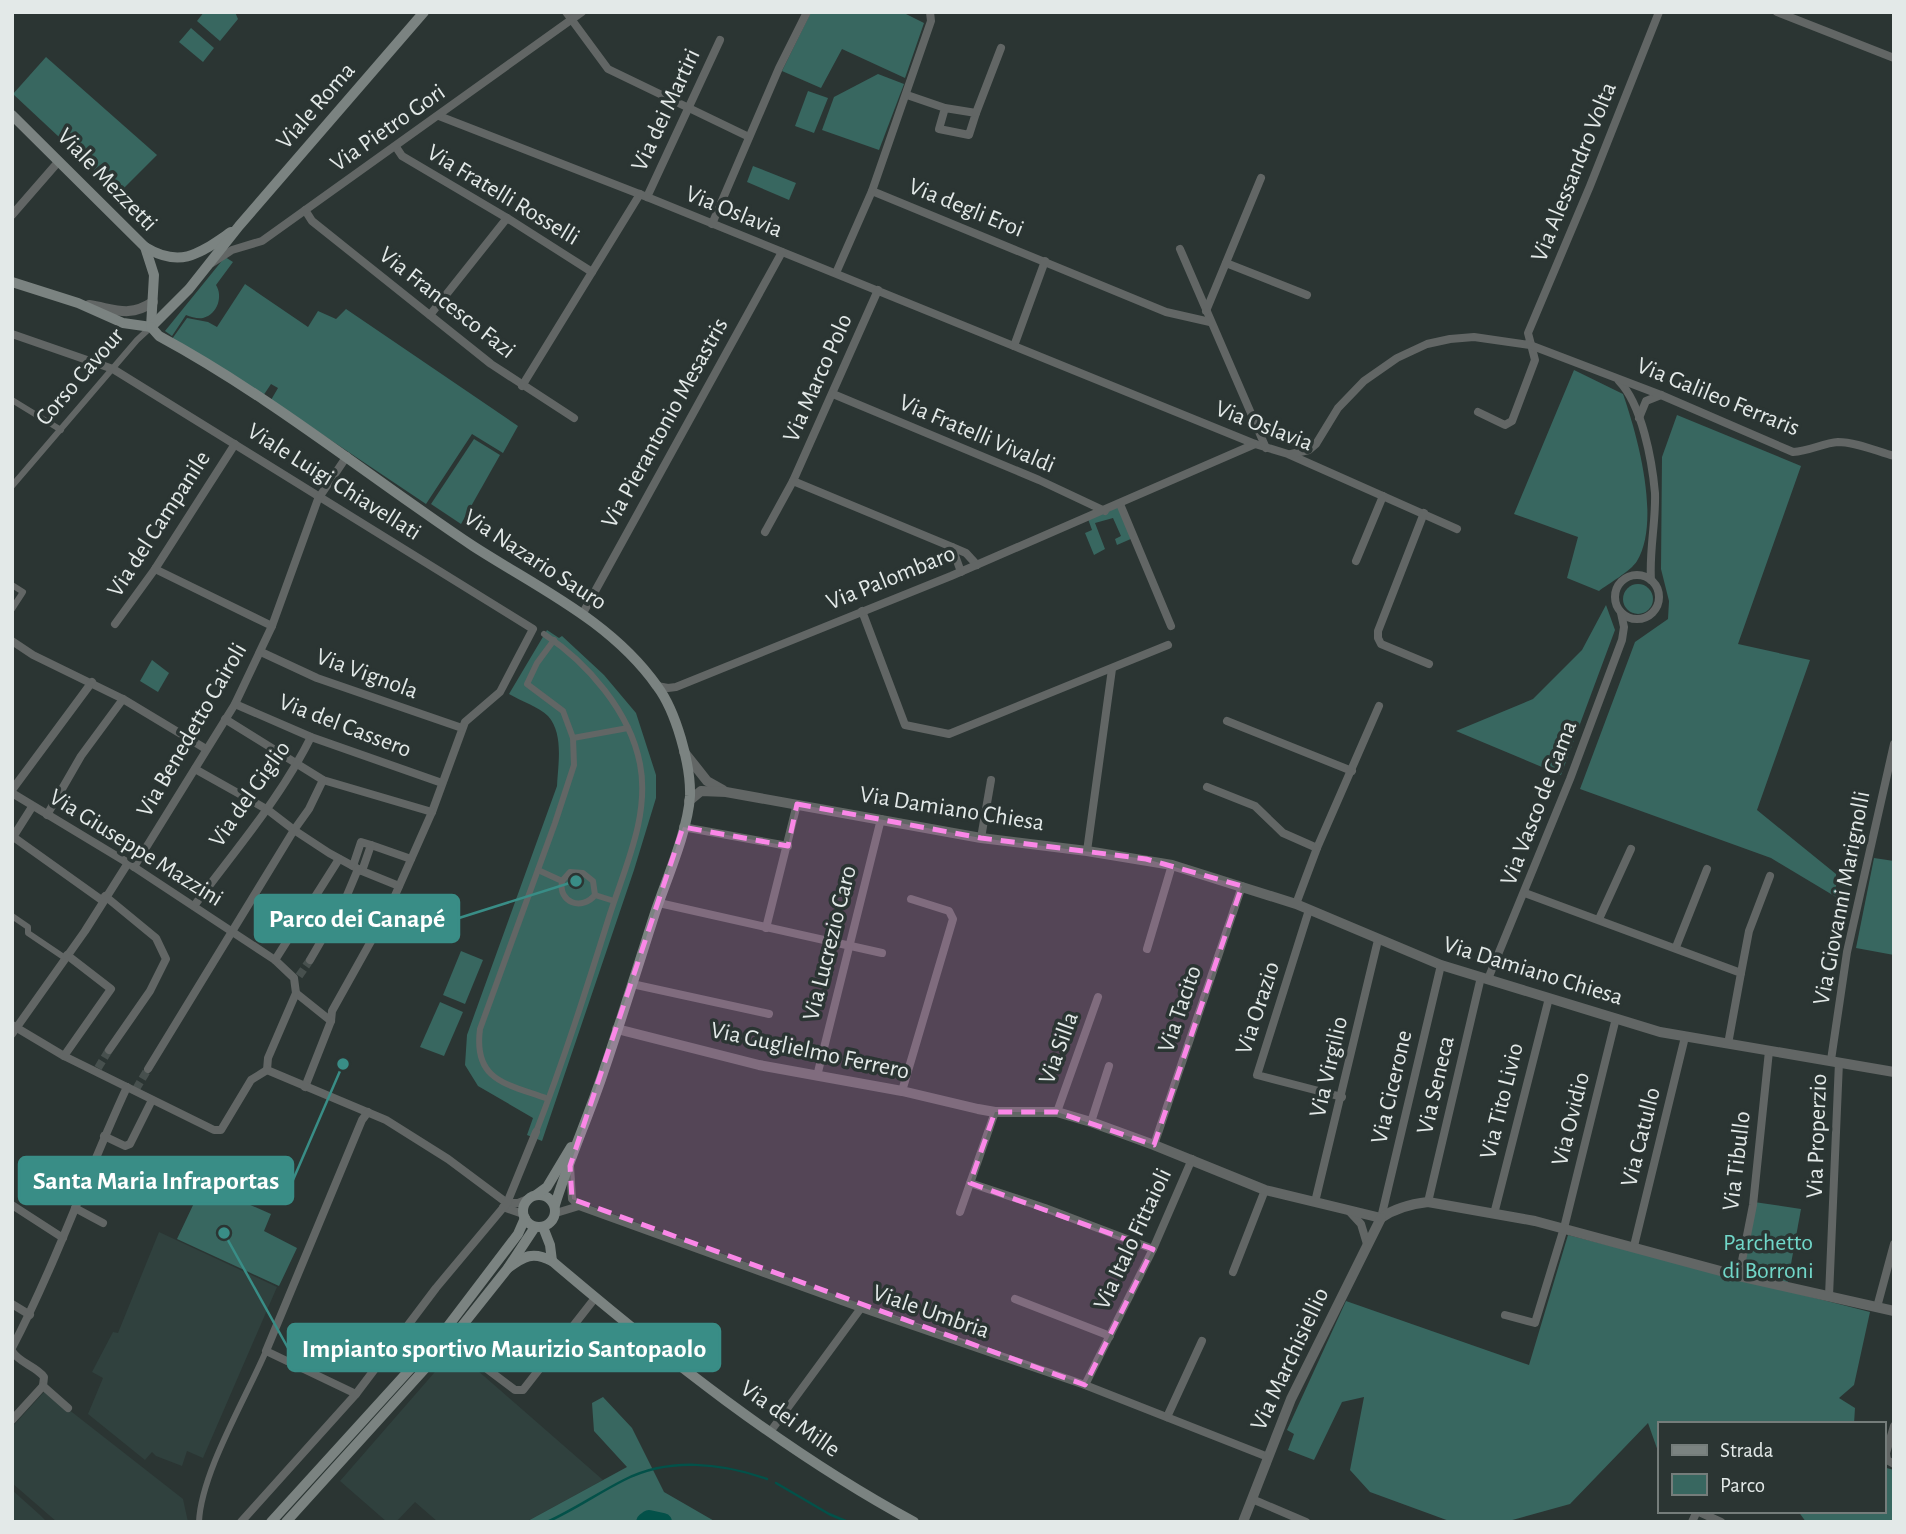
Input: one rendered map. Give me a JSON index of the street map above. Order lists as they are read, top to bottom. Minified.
{"streets":{"main road":["Viale Roma","Viale Mezzetti","Via Nazario Sauro","Via dei Mille"],"street":["Via dei Martiri","Via Pietro Gori","Via Alessandro Volta","Via Fratelli Rosselli","Via degli Eroi","Via Oslavia","Via Francesco Fazi","Corso Cavour","Via Marco Polo","Via Galileo Ferraris","Via Pierantonio Mesastris","Via Fratelli Vivaldi","Viale Luigi Chiavellati","Via del Campanile","Via Palombaro","Via Vignola","Via del Cassero","Via Benedetto Cairoli","Via del Giglio","Via Vasco de Gama","Via Damiano Chiesa","Via Giuseppe Mazzini","Via Giovanni Marignolli","Via Lucrezio Caro","Via Orazio","Via Tacito","Via Silla","Via Guglielmo Ferrero","Via Virgilio","Via Seneca","Via Cicerone","Via Tito Livio","Via Ovidio","Via Properzio","Via Catullo","Via Tibullo","Via Italo Fittaioli","Viale Umbria","Via Marchisiellio"]},"crossings":[["Via dei Martiri","Via Fratelli Rosselli"],["Via dei Martiri","Via Oslavia"],["Via dei Martiri","Via Francesco Fazi"],["Via Pietro Gori","Via Fratelli Rosselli"],["Via Pietro Gori","Via Oslavia"],["Via Pietro Gori","Via Francesco Fazi"],["Via Alessandro Volta","Via Galileo Ferraris"],["Viale Mezzetti","Corso Cavour"],["Viale Mezzetti","Via Nazario Sauro"],["Via degli Eroi","Via Oslavia"],["Via Oslavia","Via Marco Polo"],["Via Oslavia","Via Pierantonio Mesastris"],["Via Oslavia","Via Palombaro"],["Corso Cavour","Viale Luigi Chiavellati"],["Corso Cavour","Via Nazario Sauro"],["Via Marco Polo","Via Fratelli Vivaldi"],["Via Marco Polo","Via Palombaro"],["Via Galileo Ferraris","Via Vasco de Gama"],["Via Pierantonio Mesastris","Via Nazario Sauro"],["Via Fratelli Vivaldi","Via Palombaro"],["Viale Luigi Chiavellati","Via del Campanile"],["Viale Luigi Chiavellati","Via Vignola"],["Viale Luigi Chiavellati","Via Benedetto Cairoli"],["Via Nazario Sauro","Via Palombaro"],["Via Nazario Sauro","Via Benedetto Cairoli"],["Via Nazario Sauro","Via Damiano Chiesa"],["Via Nazario Sauro","Via Guglielmo Ferrero"],["Via Vignola","Via Benedetto Cairoli"],["Via del Cassero","Via Benedetto Cairoli"],["Via del Cassero","Via del Giglio"],["Via Benedetto Cairoli","Via Giuseppe Mazzini"],["Via del Giglio","Via Giuseppe Mazzini"],["Via Vasco de Gama","Via Damiano Chiesa"],["Via Vasco de Gama","Via Seneca"],["Via Damiano Chiesa","Via Giovanni Marignolli"],["Via Damiano Chiesa","Via Lucrezio Caro"],["Via Damiano Chiesa","Via Orazio"],["Via Damiano Chiesa","Via Tacito"],["Via Damiano Chiesa","Via Virgilio"],["Via Damiano Chiesa","Via Seneca"],["Via Damiano Chiesa","Via Cicerone"],["Via Damiano Chiesa","Via Tito Livio"],["Via Damiano Chiesa","Via Ovidio"],["Via Damiano Chiesa","Via Properzio"],["Via Damiano Chiesa","Via Catullo"],["Via Damiano Chiesa","Via Tibullo"],["Via Giovanni Marignolli","Via Properzio"],["Via Lucrezio Caro","Via Guglielmo Ferrero"],["Via Orazio","Via Virgilio"],["Via Tacito","Via Guglielmo Ferrero"],["Via Silla","Via Guglielmo Ferrero"],["Via Guglielmo Ferrero","Via Virgilio"],["Via Guglielmo Ferrero","Via Cicerone"],["Via Guglielmo Ferrero","Via Italo Fittaioli"],["Via Guglielmo Ferrero","Via Marchisiellio"],["Via Cicerone","Via Marchisiellio"],["Via Italo Fittaioli","Viale Umbria"],["Viale Umbria","Via Marchisiellio"]],"parks":["Parchetto di Borroni"],"places":["Parco dei Canapé","Santa Maria Infraportas","Impianto sportivo Maurizio Santopaolo"],"legend":["Strada","Parco"]}
